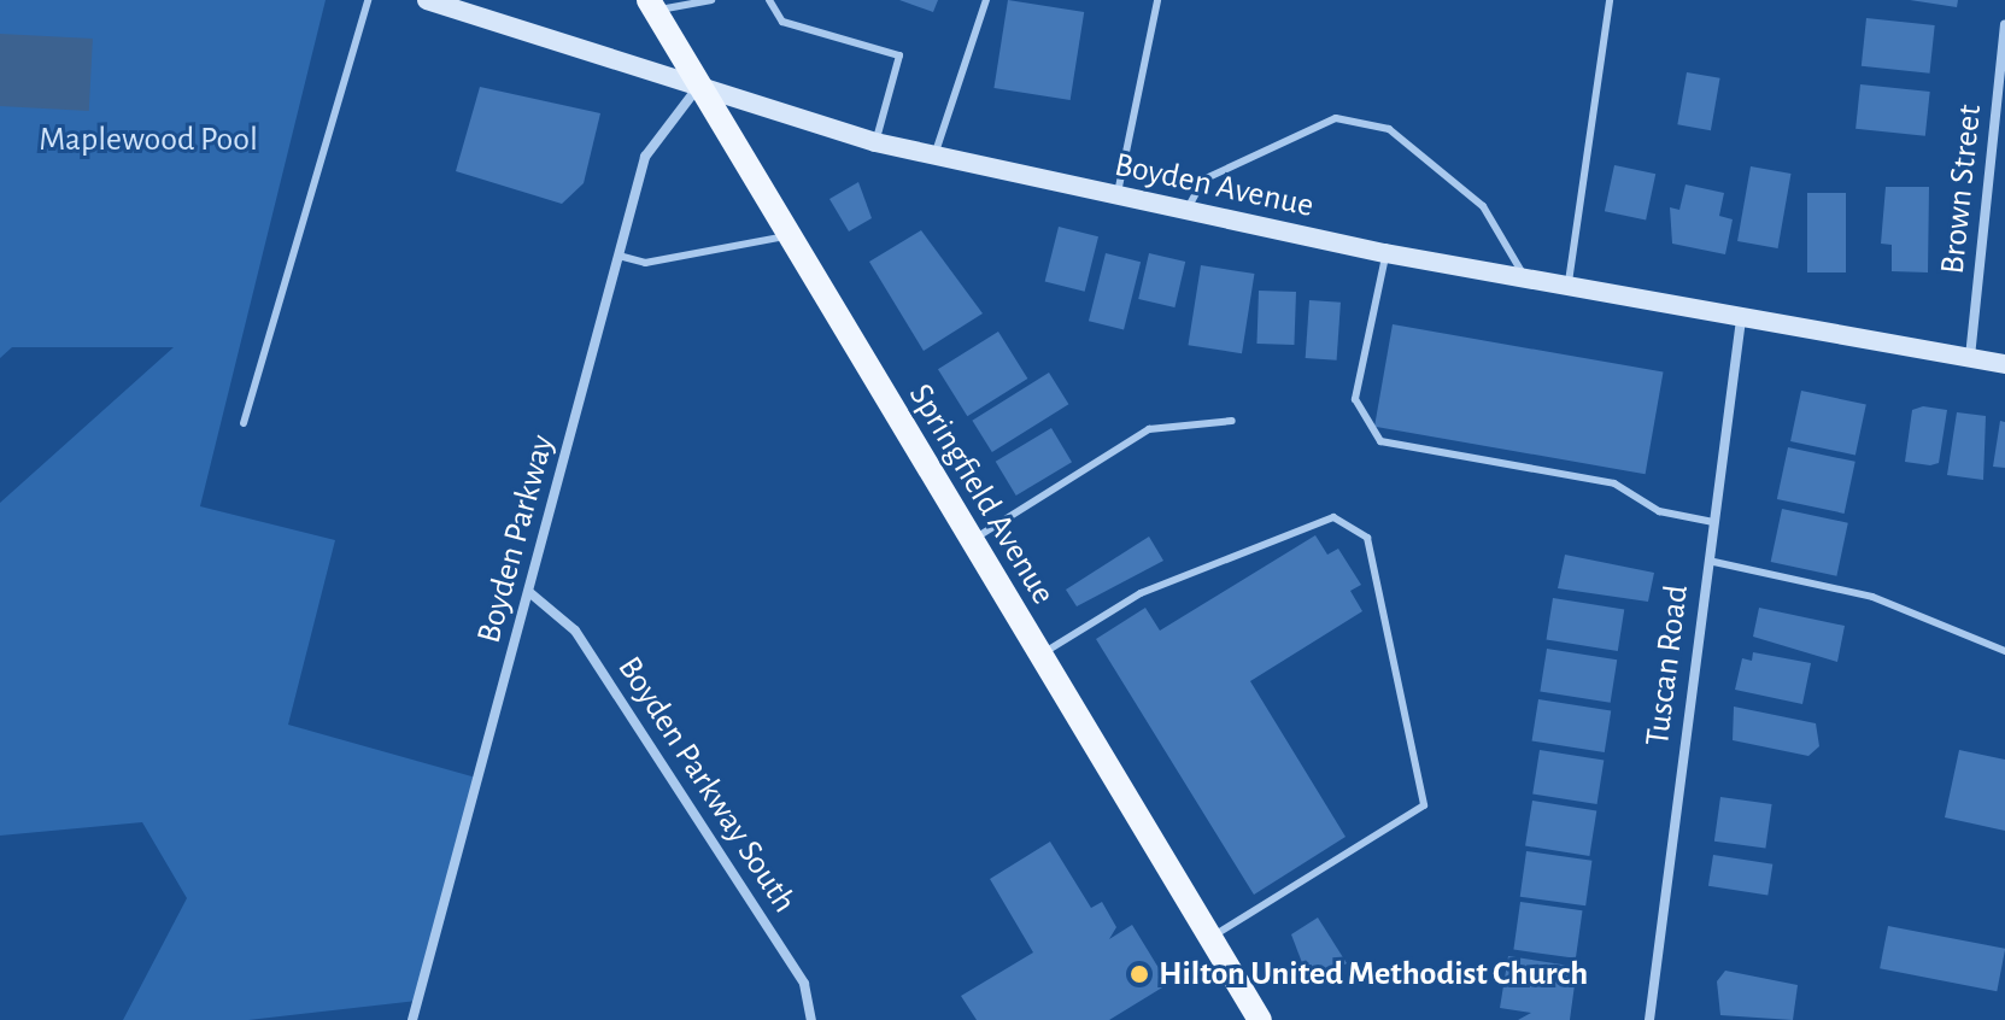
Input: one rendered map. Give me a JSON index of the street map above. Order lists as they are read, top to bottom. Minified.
{"streets":{"main road":["Springfield Avenue"],"street":["Boyden Avenue","Brown Street","Boyden Parkway","Tuscan Road","Boyden Parkway South"]},"crossings":[["Boyden Avenue","Brown Street"],["Boyden Avenue","Springfield Avenue"],["Boyden Avenue","Boyden Parkway"],["Boyden Avenue","Tuscan Road"],["Springfield Avenue","Boyden Parkway"],["Boyden Parkway","Boyden Parkway South"]],"parks":["Maplewood Pool"],"places":["Hilton United Methodist Church"]}
